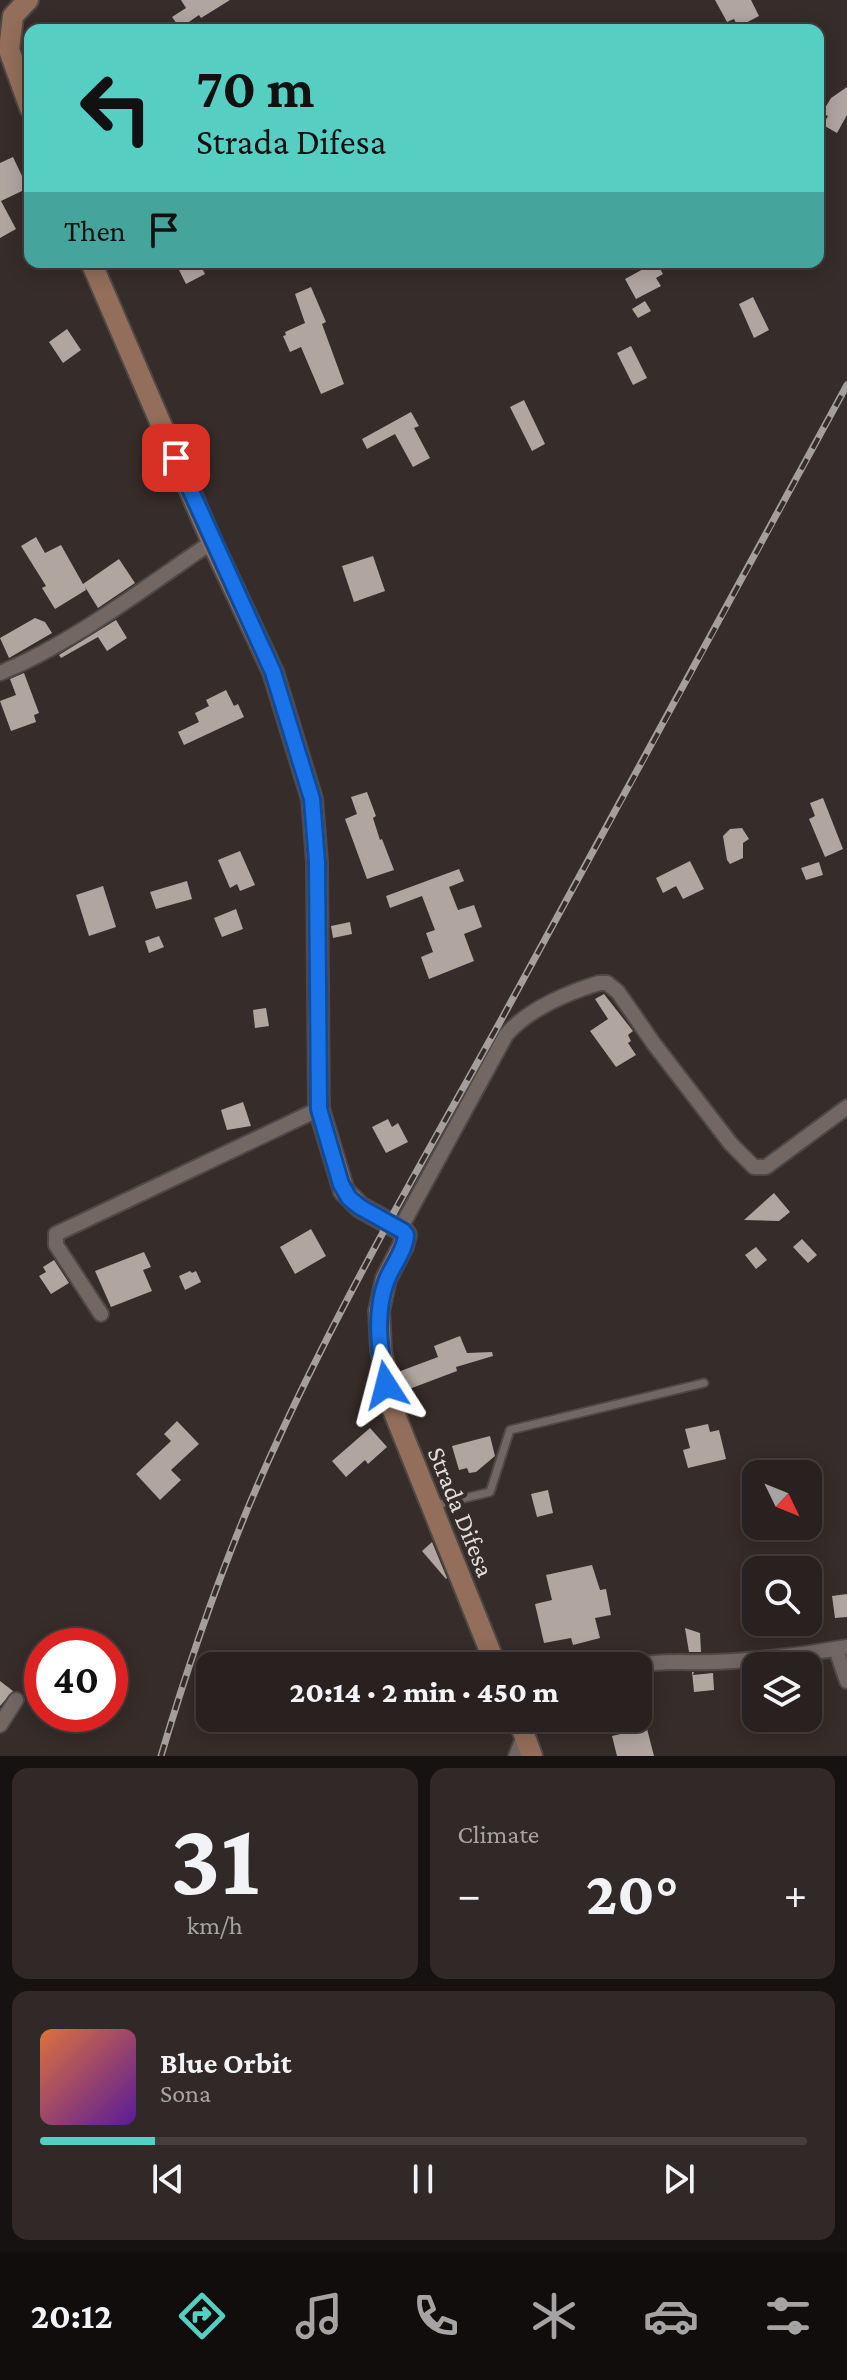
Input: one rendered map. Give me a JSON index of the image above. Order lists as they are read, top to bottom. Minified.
{"streets":{"street":["Strada Difesa"]},"north":"bottom right","page":{"turn":["70 m","Strada Difesa"],"then":"Then","limit":"40","trip":"20:14 · 2 min · 450 m","tile":[["31","km/h"],"Climate"],"heat":["−","20°","+"],"song":["Blue Orbit","Sona"],"tabs":"20:12"}}
